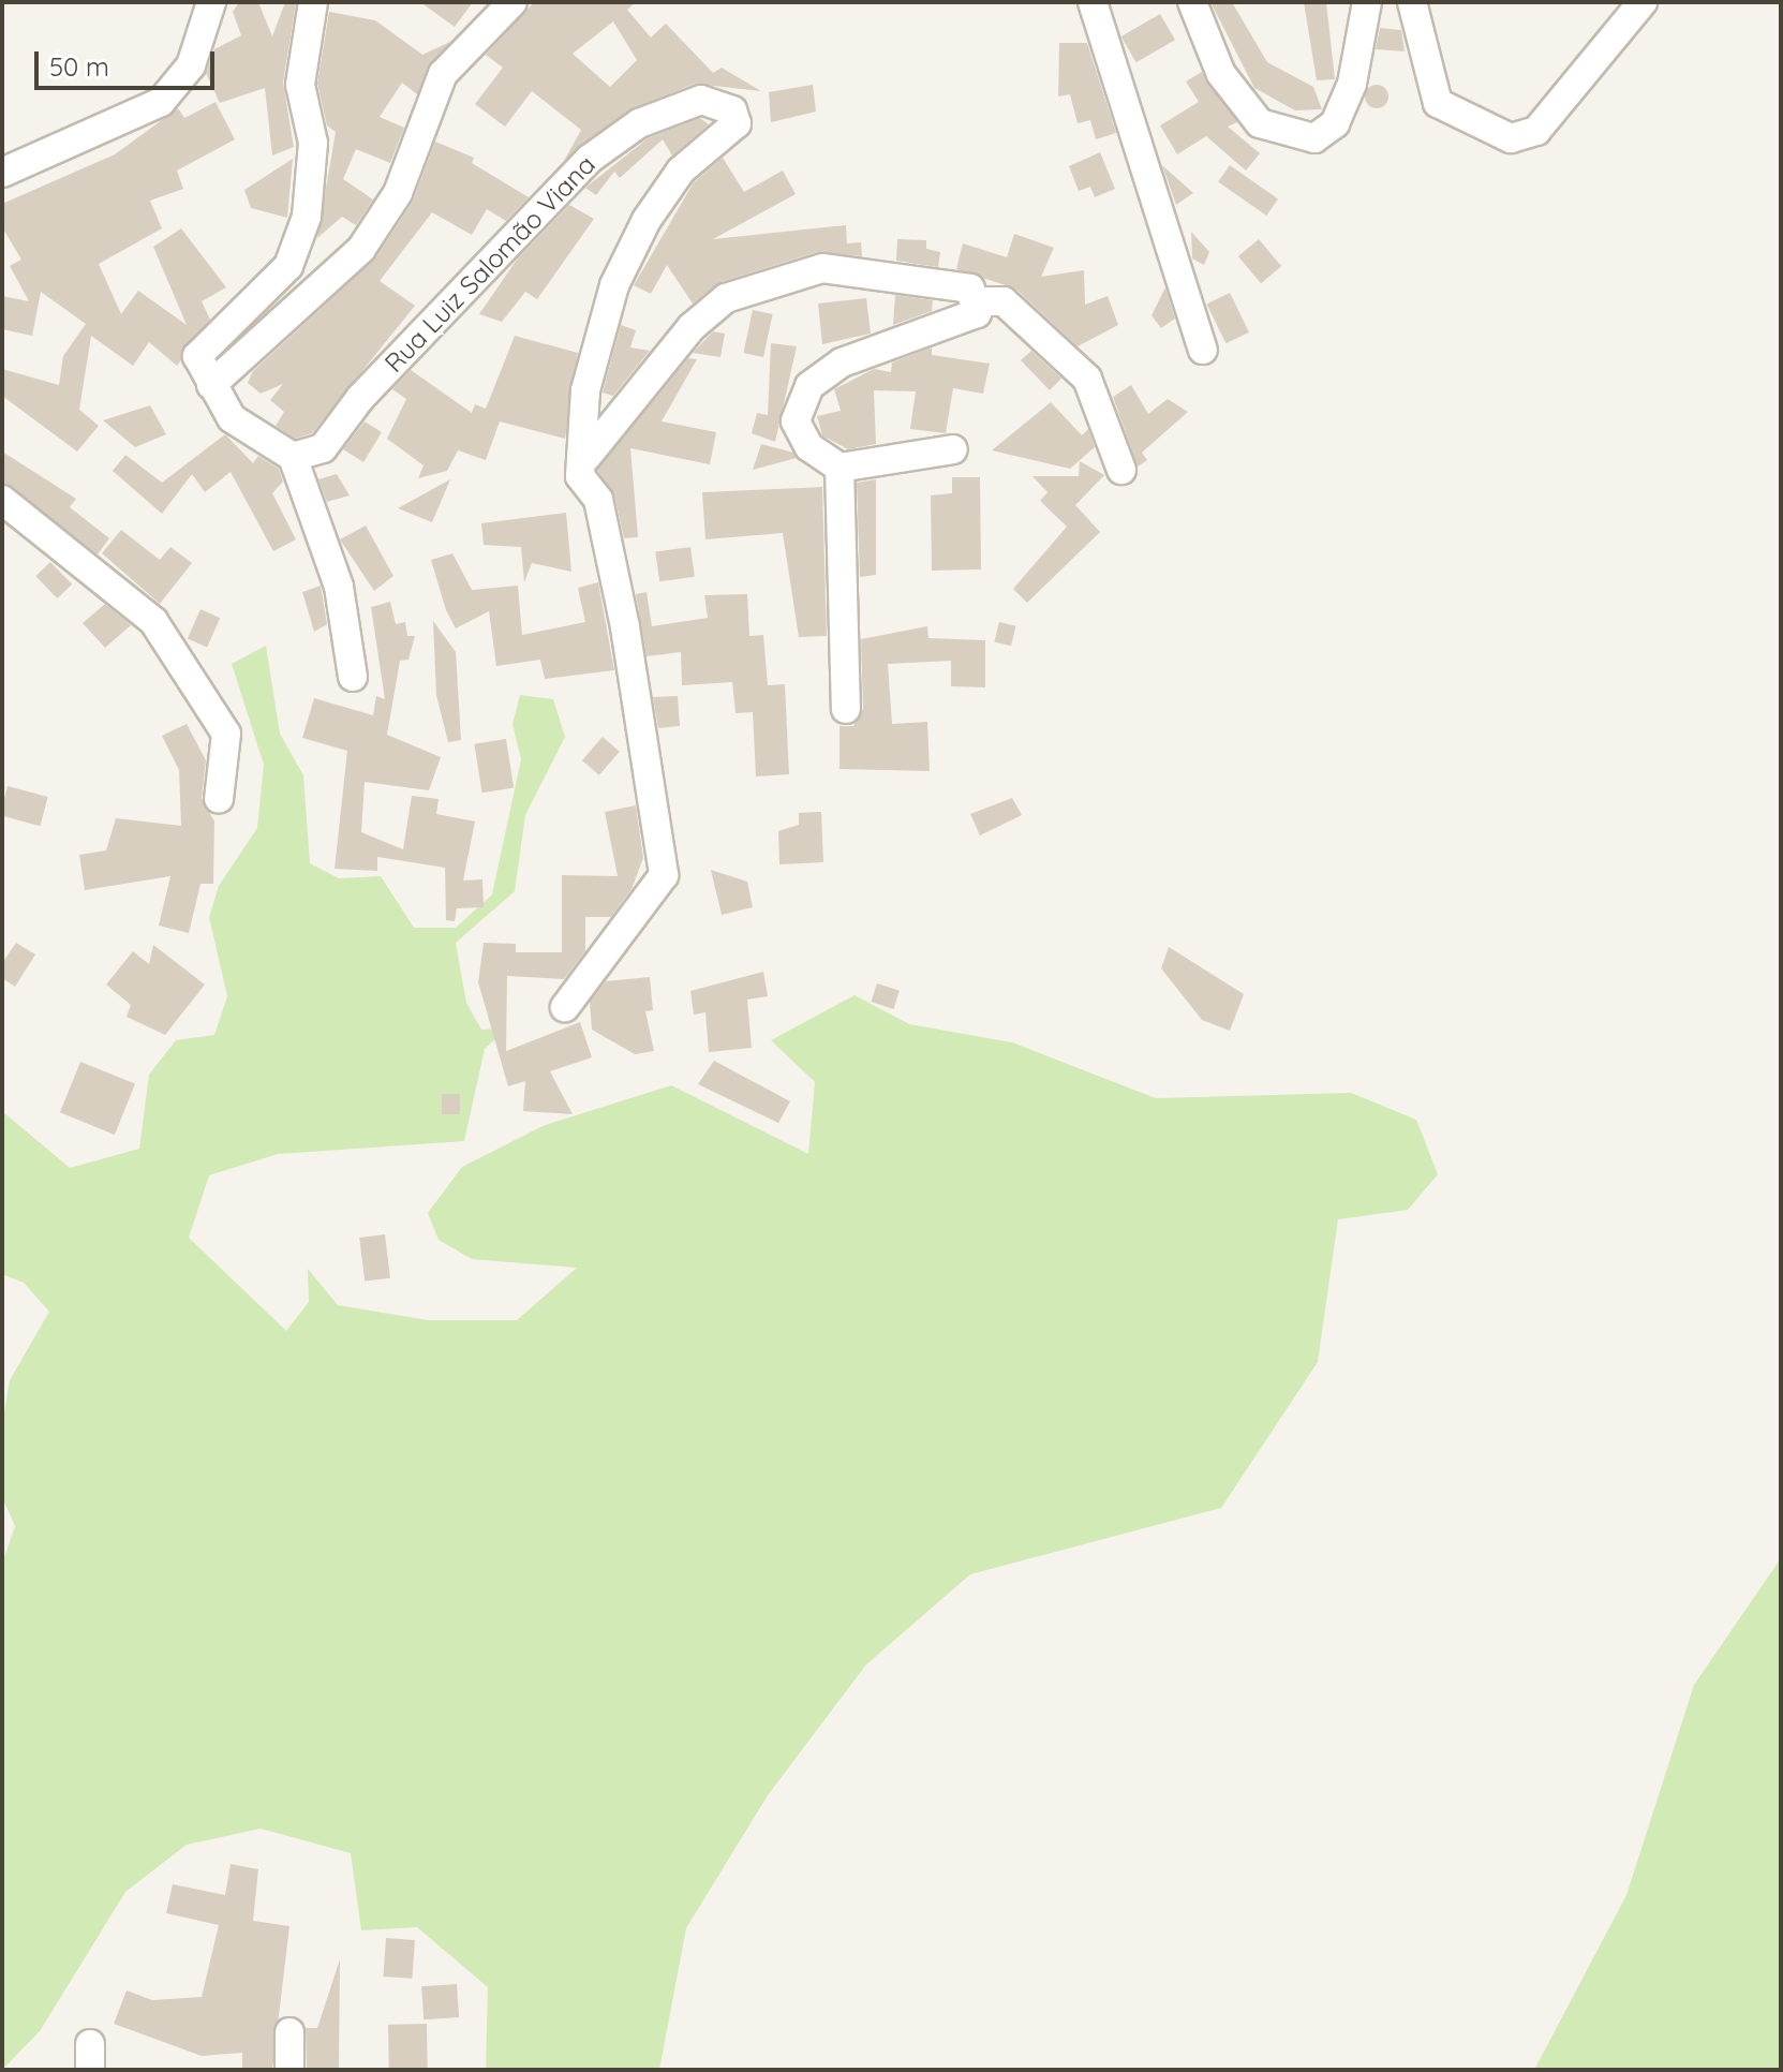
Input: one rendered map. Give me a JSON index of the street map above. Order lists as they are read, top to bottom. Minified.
{"streets":{"street":["Rua Luiz Salomão Viana"]},"scale_bar":"50 m"}
